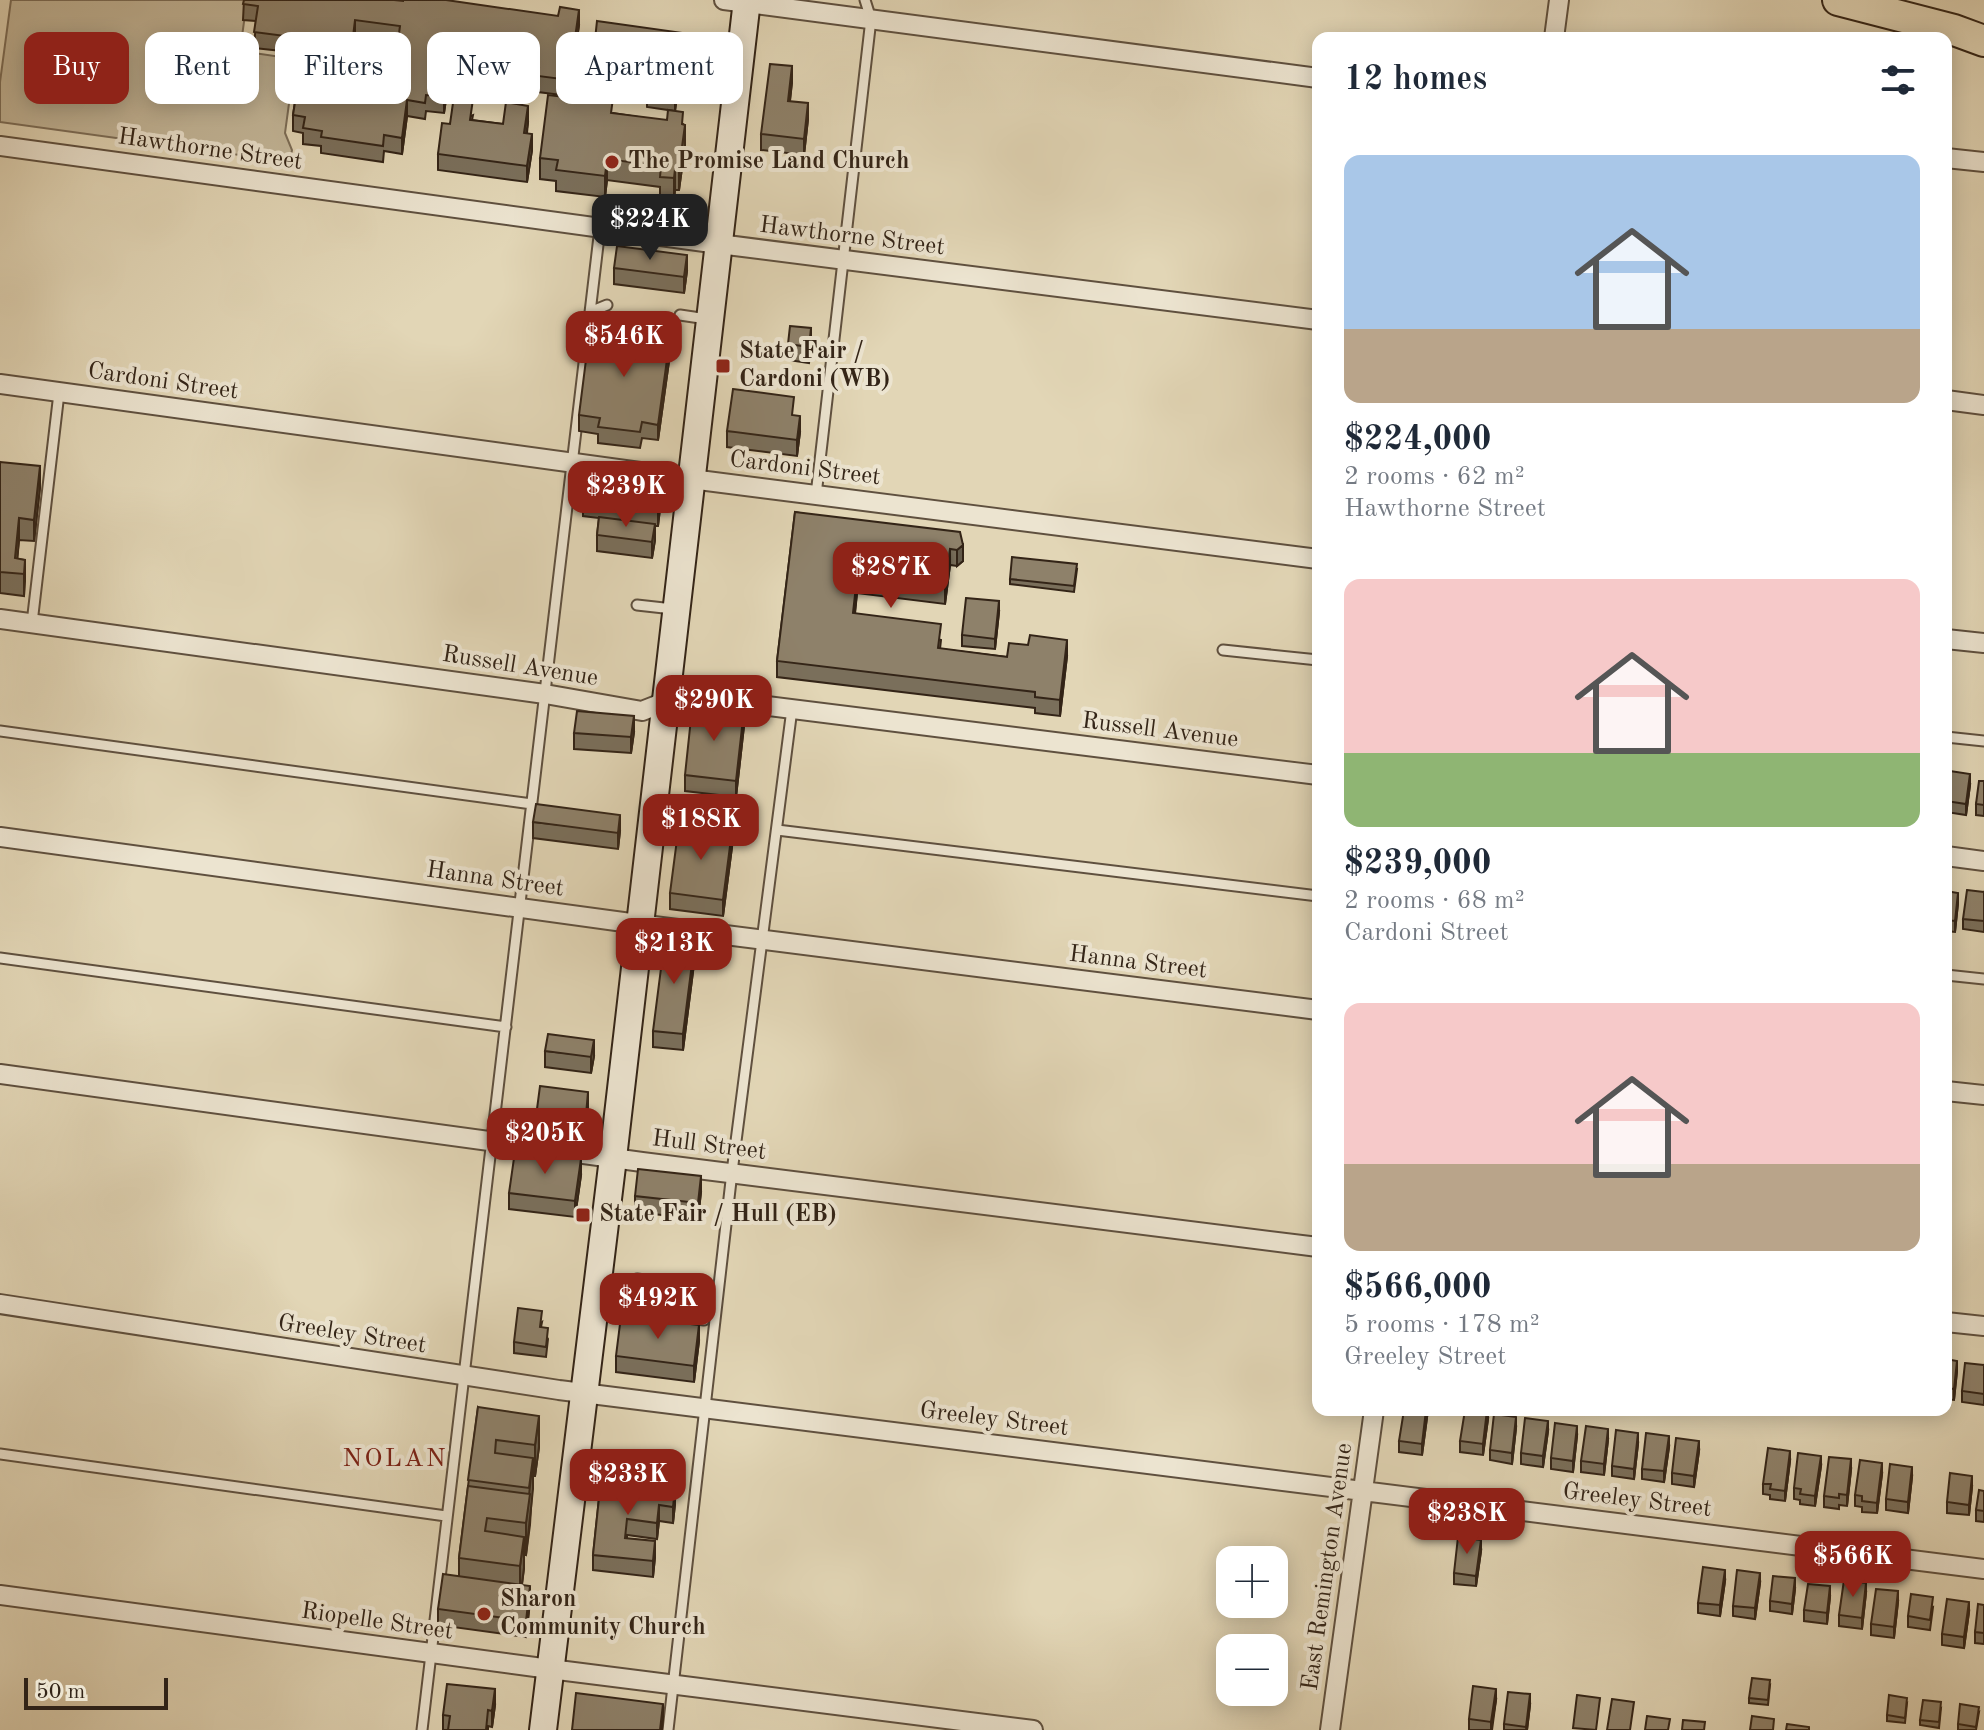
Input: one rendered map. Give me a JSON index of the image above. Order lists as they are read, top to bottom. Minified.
{"streets":{"street":["Hawthorne Street","Cardoni Street","Russell Avenue","Hanna Street","Hull Street","Greeley Street","East Remington Avenue","Riopelle Street"]},"crossings":[["Greeley Street","East Remington Avenue"]],"districts":["NOLAN"],"places":{"other":["The Promise Land Church","Sharon Community Church"],"transit":["State Fair / Cardoni (WB)","State Fair / Hull (EB)"]},"scale_bar":"50 m","page":{"chip":["Buy","Rent","Filters","New","Apartment"],"heading":"12 homes","list":[{"name":"$224,000","note":"2 rooms · 62 m² · Hawthorne Street"},{"name":"$239,000","note":"2 rooms · 68 m² · Cardoni Street"},{"name":"$566,000","note":"5 rooms · 178 m² · Greeley Street"}],"price":["$224K","$546K","$239K","$287K","$290K","$188K","$213K","$205K","$492K","$233K","$238K","$566K"],"map_buttons":["+","−"],"scale":"50 m"}}
